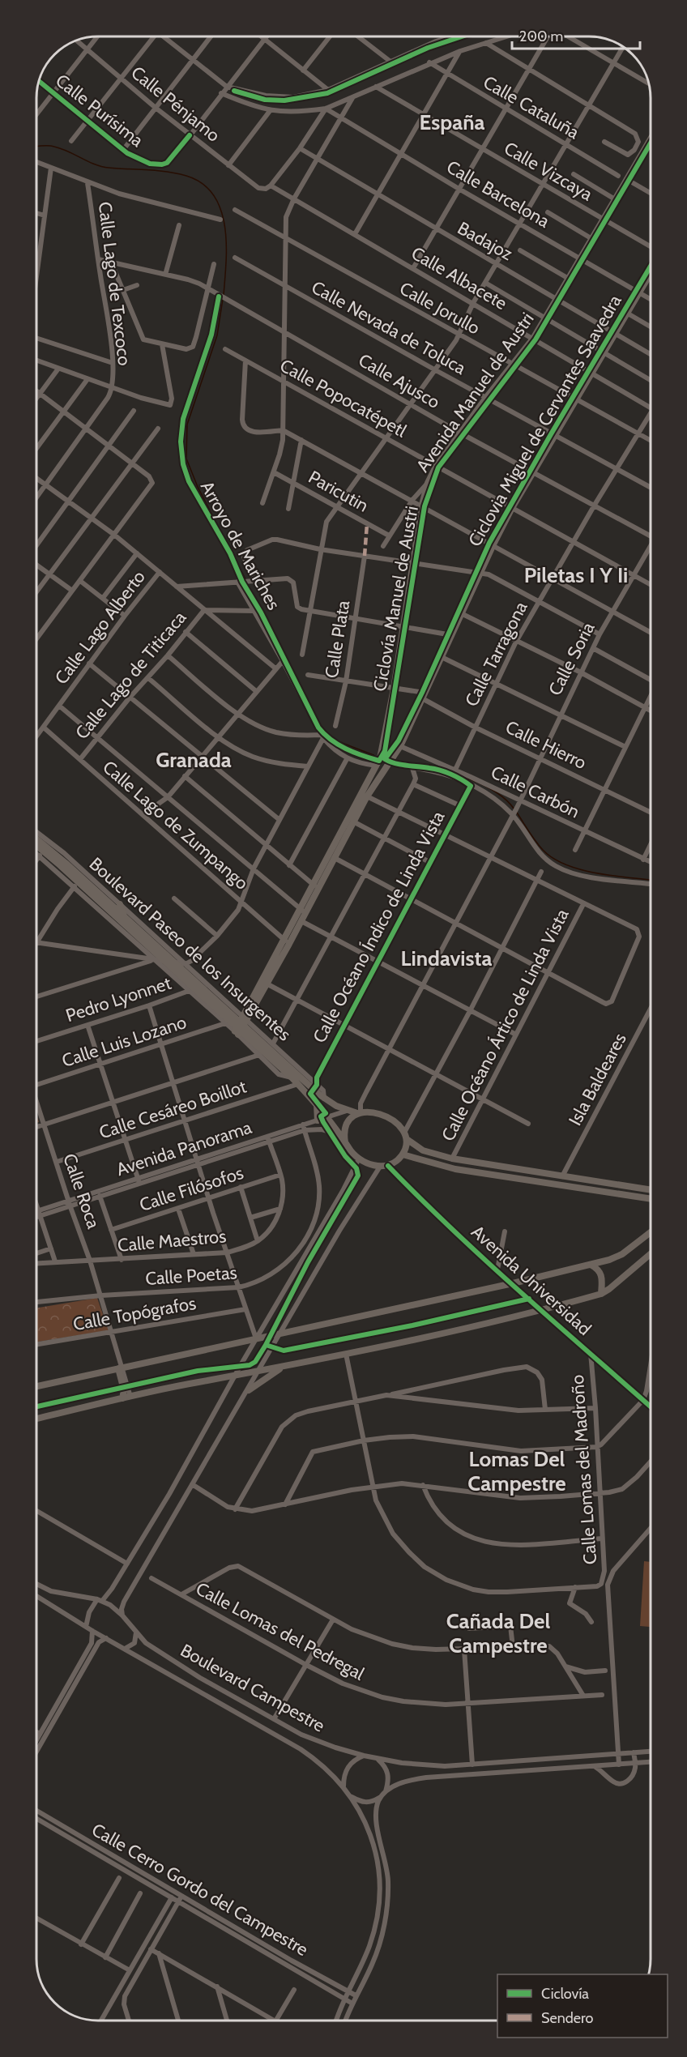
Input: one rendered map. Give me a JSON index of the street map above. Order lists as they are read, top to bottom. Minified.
{"streets":{"main road":["Avenida Manuel de Austri","Boulevard Paseo de los Insurgentes"],"street":["Calle Pénjamo","Calle Cataluña","Calle Purísima","Calle Vizcaya","Calle Barcelona","Badajoz","Calle Albacete","Calle Lago de Texcoco","Calle Jorullo","Calle Nevada de Toluca","Calle Ajusco","Calle Popocatépetl","Paricutin","Calle Lago Alberto","Calle Plata","Calle Tarragona","Calle Soria","Calle Lago de Titicaca","Calle Hierro","Calle Carbón","Calle Lago de Zumpango","Calle Océano Índico de Linda Vista","Pedro Lyonnet","Calle Océano Ártico de Linda Vista","Calle Luis Lozano","Isla Baldeares","Calle Cesáreo Boillot","Avenida Panorama","Calle Filósofos","Calle Roca","Calle Maestros","Calle Poetas","Avenida Universidad","Calle Topógrafos","Calle Lomas del Madroño","Calle Lomas del Pedregal","Boulevard Campestre","Calle Cerro Gordo del Campestre"],"cycle path":["Ciclovia Miguel de Cervantes Saavedra","Arroyo de Mariches"]},"crossings":[["Calle Pénjamo","Calle Purísima"],["Calle Pénjamo","Calle Albacete"],["Calle Vizcaya","Avenida Manuel de Austri"],["Calle Barcelona","Avenida Manuel de Austri"],["Badajoz","Avenida Manuel de Austri"],["Calle Albacete","Avenida Manuel de Austri"],["Calle Lago de Texcoco","Calle Ajusco"],["Calle Jorullo","Avenida Manuel de Austri"],["Calle Jorullo","Calle Tarragona"],["Calle Nevada de Toluca","Avenida Manuel de Austri"],["Calle Nevada de Toluca","Calle Tarragona"],["Calle Ajusco","Avenida Manuel de Austri"],["Calle Ajusco","Calle Tarragona"],["Avenida Manuel de Austri","Calle Popocatépetl"],["Avenida Manuel de Austri","Calle Hierro"],["Calle Popocatépetl","Calle Tarragona"],["Calle Popocatépetl","Calle Soria"],["Calle Lago Alberto","Calle Lago de Zumpango"],["Calle Plata","Calle Hierro"],["Calle Tarragona","Calle Hierro"],["Calle Tarragona","Calle Carbón"],["Calle Soria","Calle Hierro"],["Calle Soria","Calle Carbón"],["Calle Soria","Boulevard Paseo de los Insurgentes"],["Calle Soria","Avenida Universidad"],["Calle Lago de Titicaca","Calle Lago de Zumpango"],["Calle Océano Índico de Linda Vista","Boulevard Paseo de los Insurgentes"],["Boulevard Paseo de los Insurgentes","Pedro Lyonnet"],["Boulevard Paseo de los Insurgentes","Calle Luis Lozano"],["Boulevard Paseo de los Insurgentes","Calle Cesáreo Boillot"],["Boulevard Paseo de los Insurgentes","Avenida Panorama"],["Boulevard Paseo de los Insurgentes","Avenida Universidad"],["Calle Cesáreo Boillot","Calle Roca"],["Avenida Panorama","Calle Roca"],["Avenida Panorama","Calle Maestros"],["Avenida Panorama","Calle Poetas"],["Calle Filósofos","Calle Maestros"],["Calle Roca","Calle Maestros"],["Calle Roca","Calle Poetas"],["Calle Roca","Calle Topógrafos"],["Avenida Universidad","Calle Lomas del Madroño"],["Calle Lomas del Madroño","Boulevard Campestre"],["Boulevard Campestre","Calle Cerro Gordo del Campestre"]],"districts":["España","Piletas I Y Ii","Granada","Lindavista","Lomas Del Campestre","Cañada Del Campestre"],"legend":["Ciclovía","Sendero"],"scale_bar":"200 m"}
